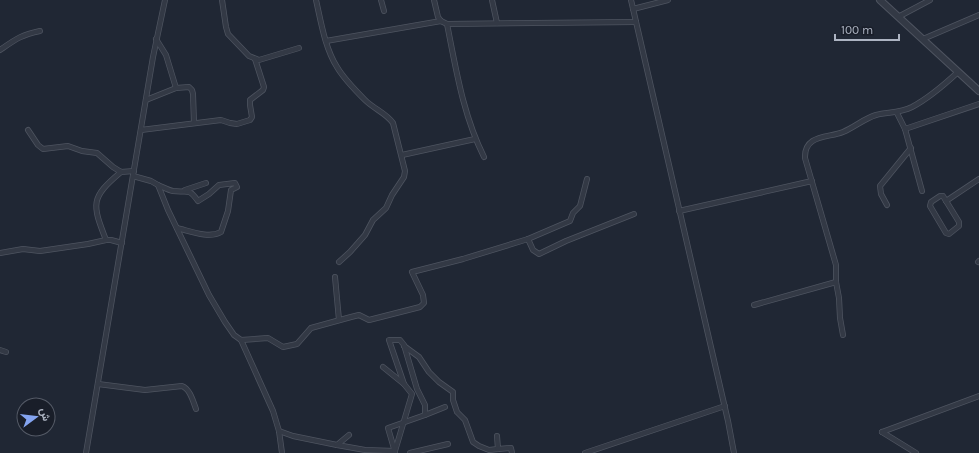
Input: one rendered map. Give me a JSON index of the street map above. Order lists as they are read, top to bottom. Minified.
{"scale_bar":"100 m","north":"right"}
